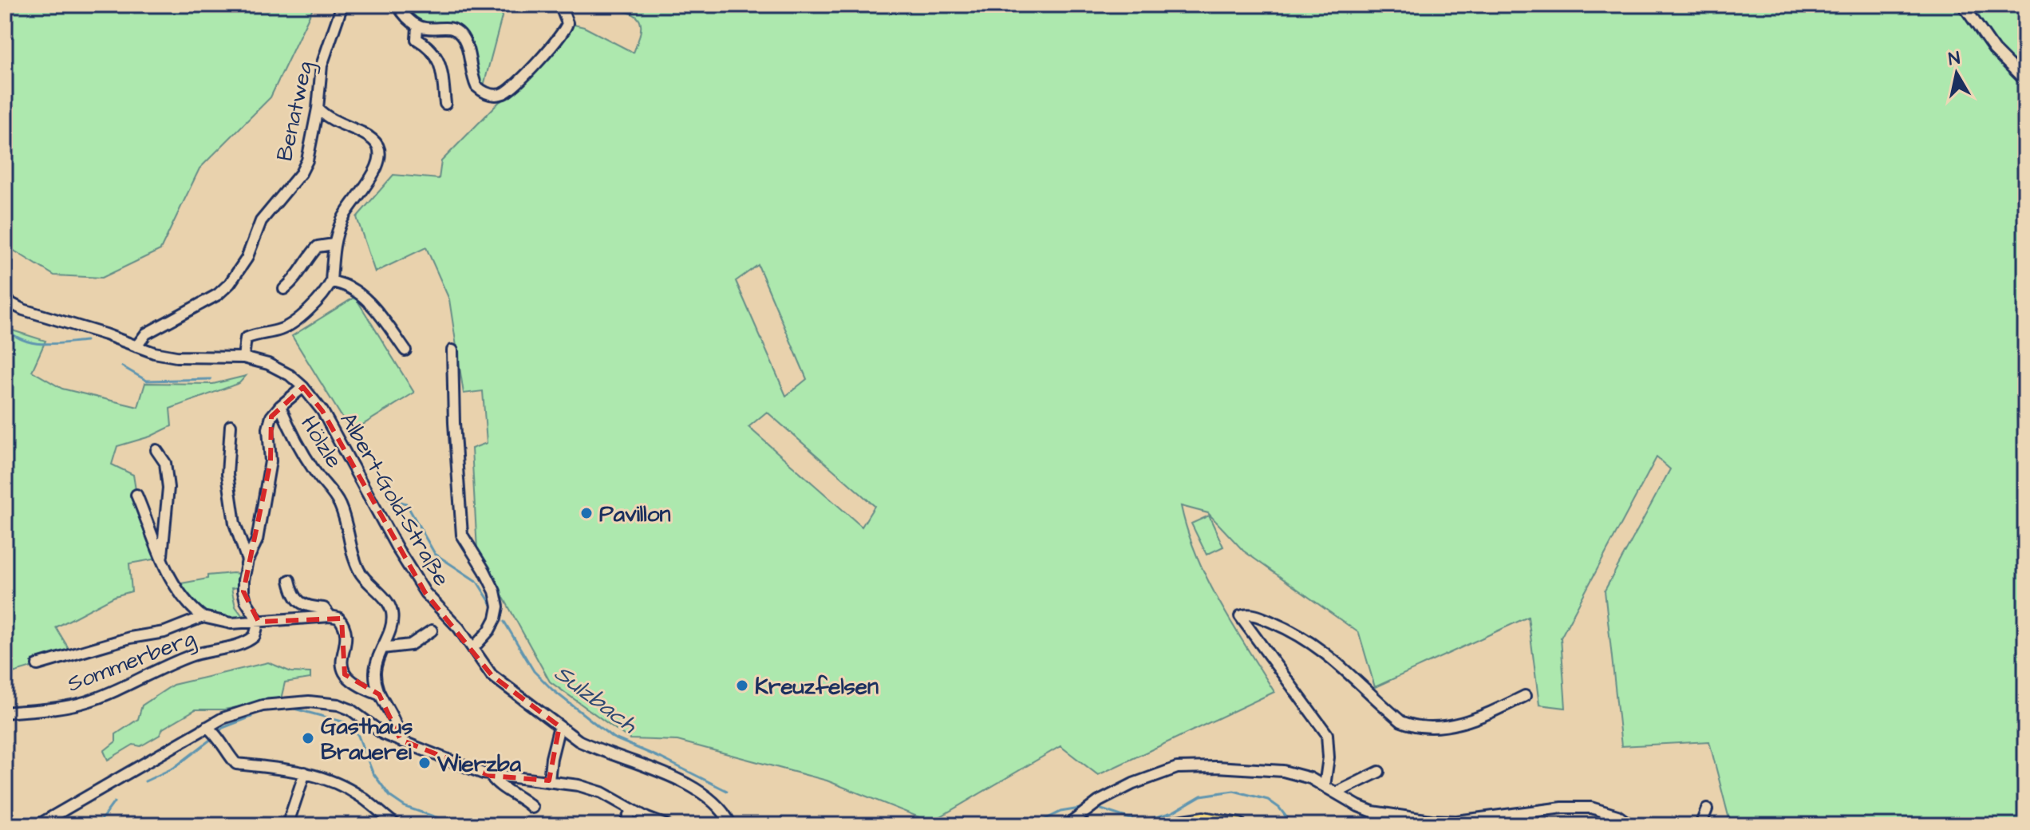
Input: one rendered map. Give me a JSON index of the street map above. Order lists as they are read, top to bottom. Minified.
{"streets":{"street":["Benatweg","Hölzle","Albert-Gold-Straße","Sommerberg"]},"crossings":[["Benatweg","Hölzle"],["Hölzle","Albert-Gold-Straße"]],"water":["Sulzbach"],"places":["Pavillon","Kreuzfelsen","Gasthaus Brauerei","Wierzba"],"north":"top"}
